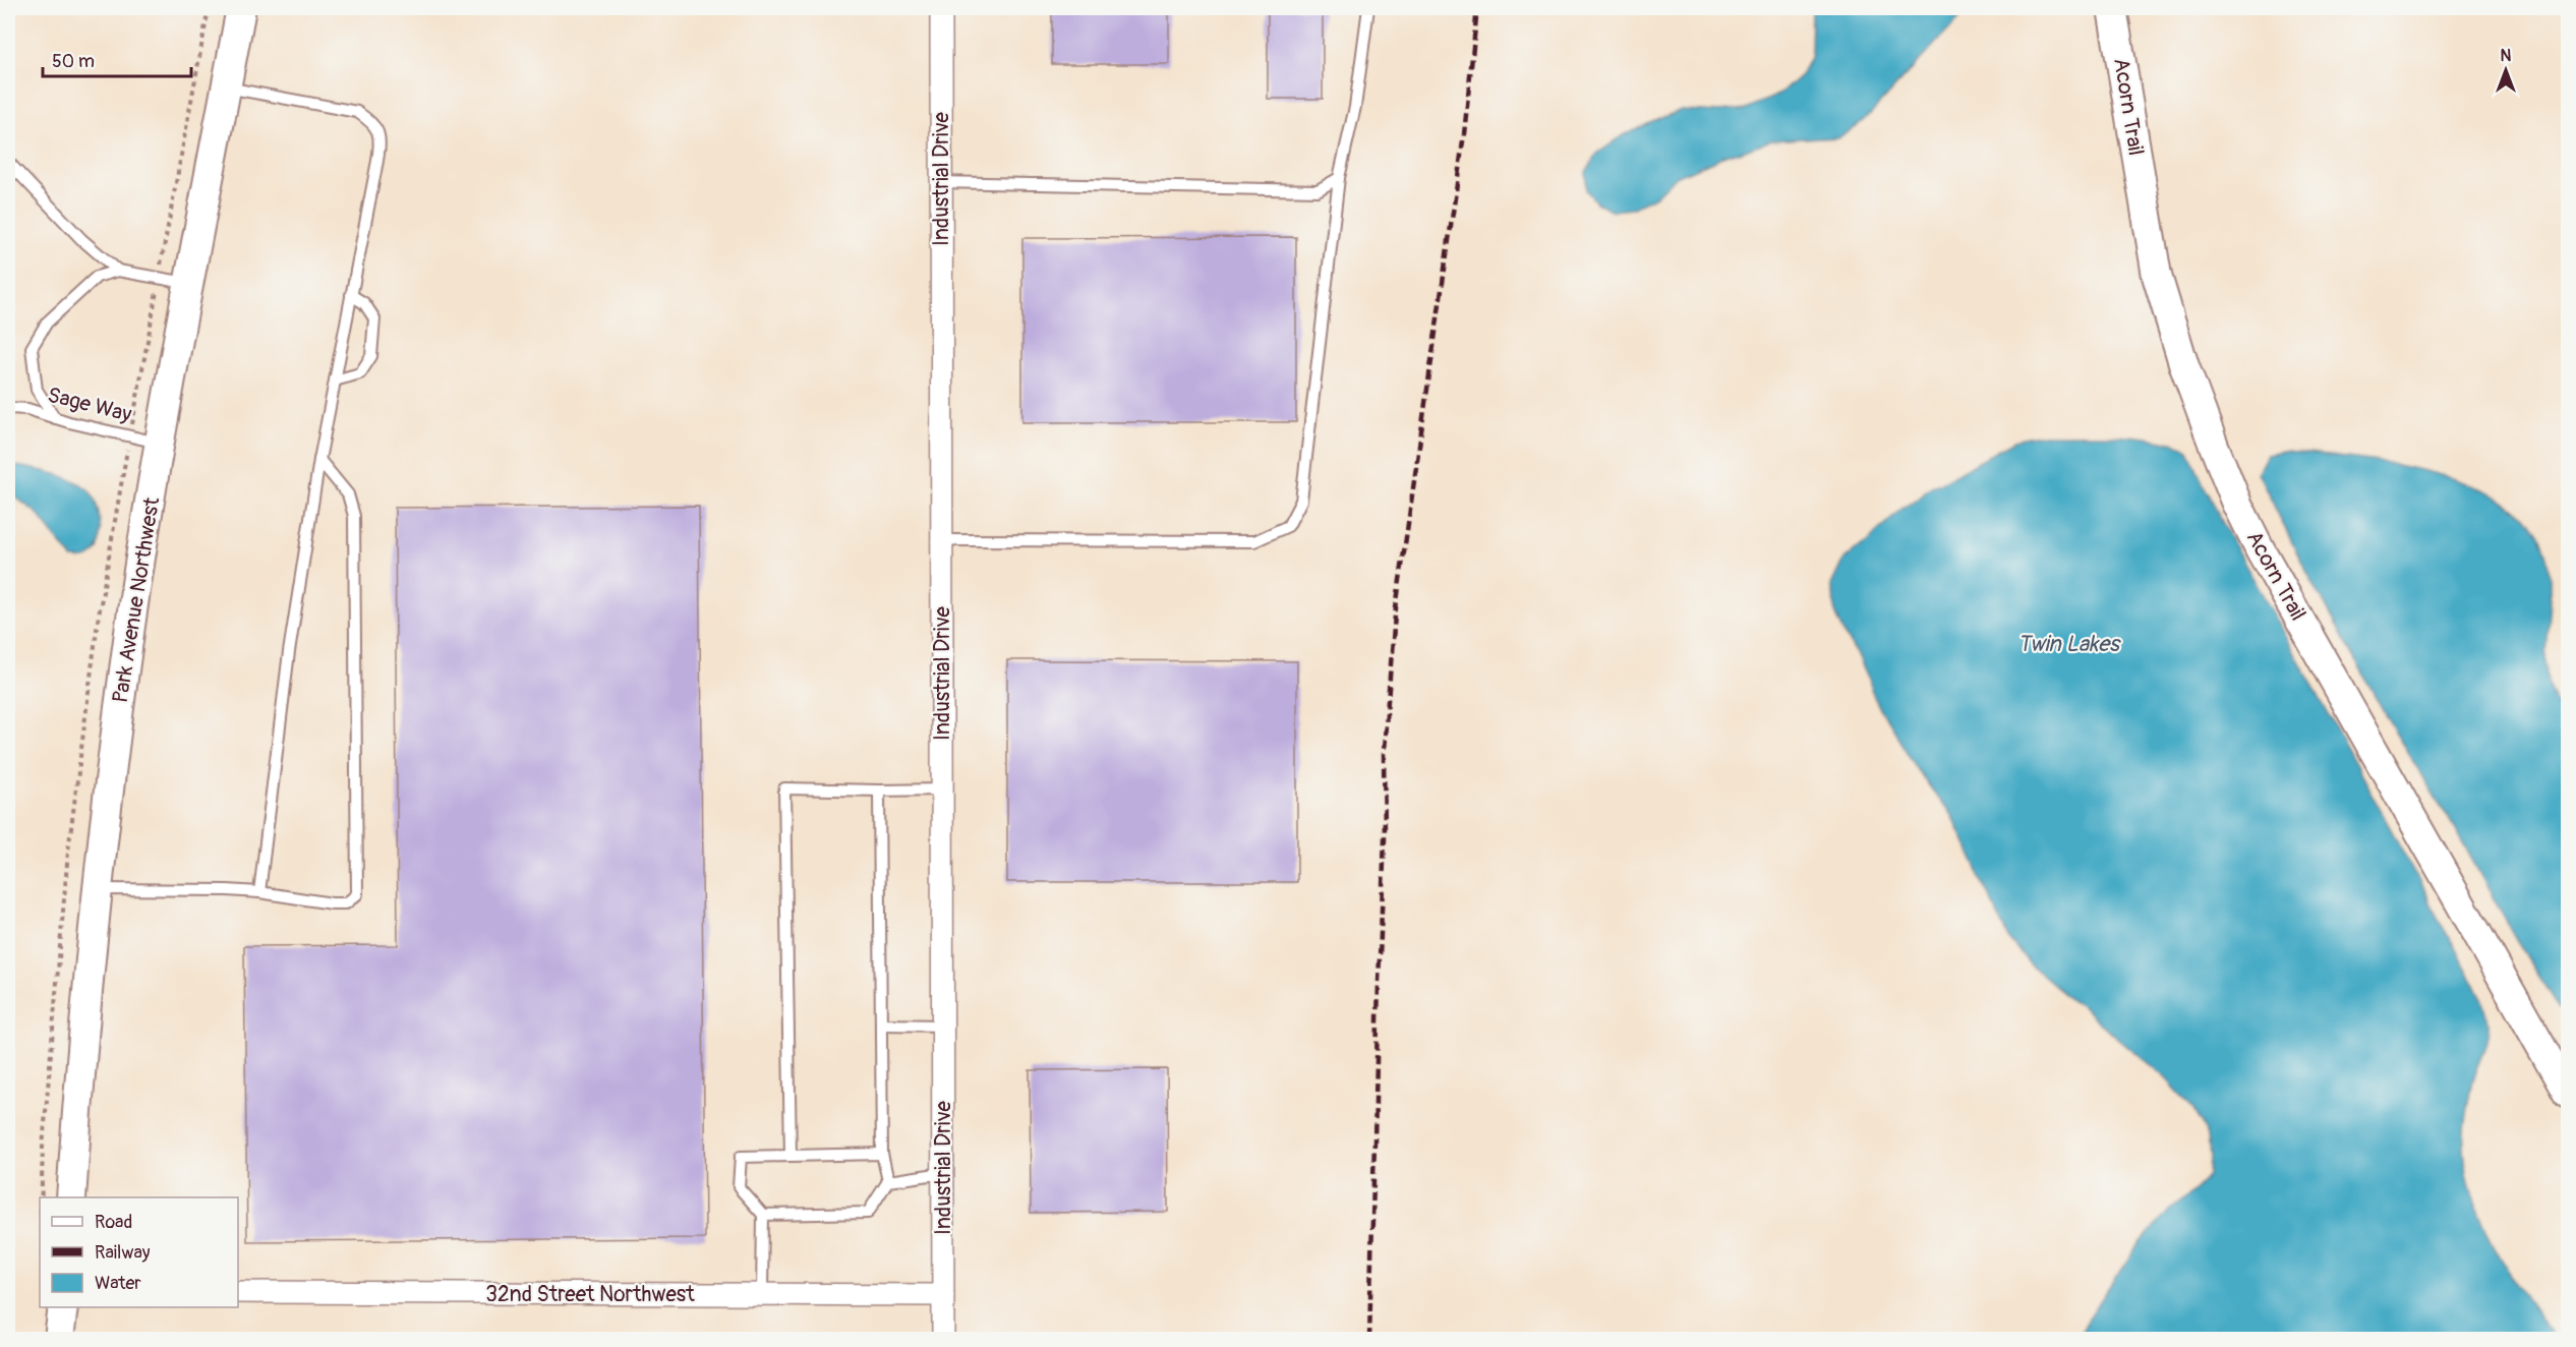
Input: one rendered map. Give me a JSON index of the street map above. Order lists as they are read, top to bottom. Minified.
{"streets":{"street":["Acorn Trail","Industrial Drive","Park Avenue Northwest","32nd Street Northwest"],"lane":["Sage Way"]},"crossings":[["Industrial Drive","32nd Street Northwest"],["Sage Way","Park Avenue Northwest"]],"water":["Twin Lakes"],"legend":["Road","Railway","Water"],"scale_bar":"50 m","north":"top"}
